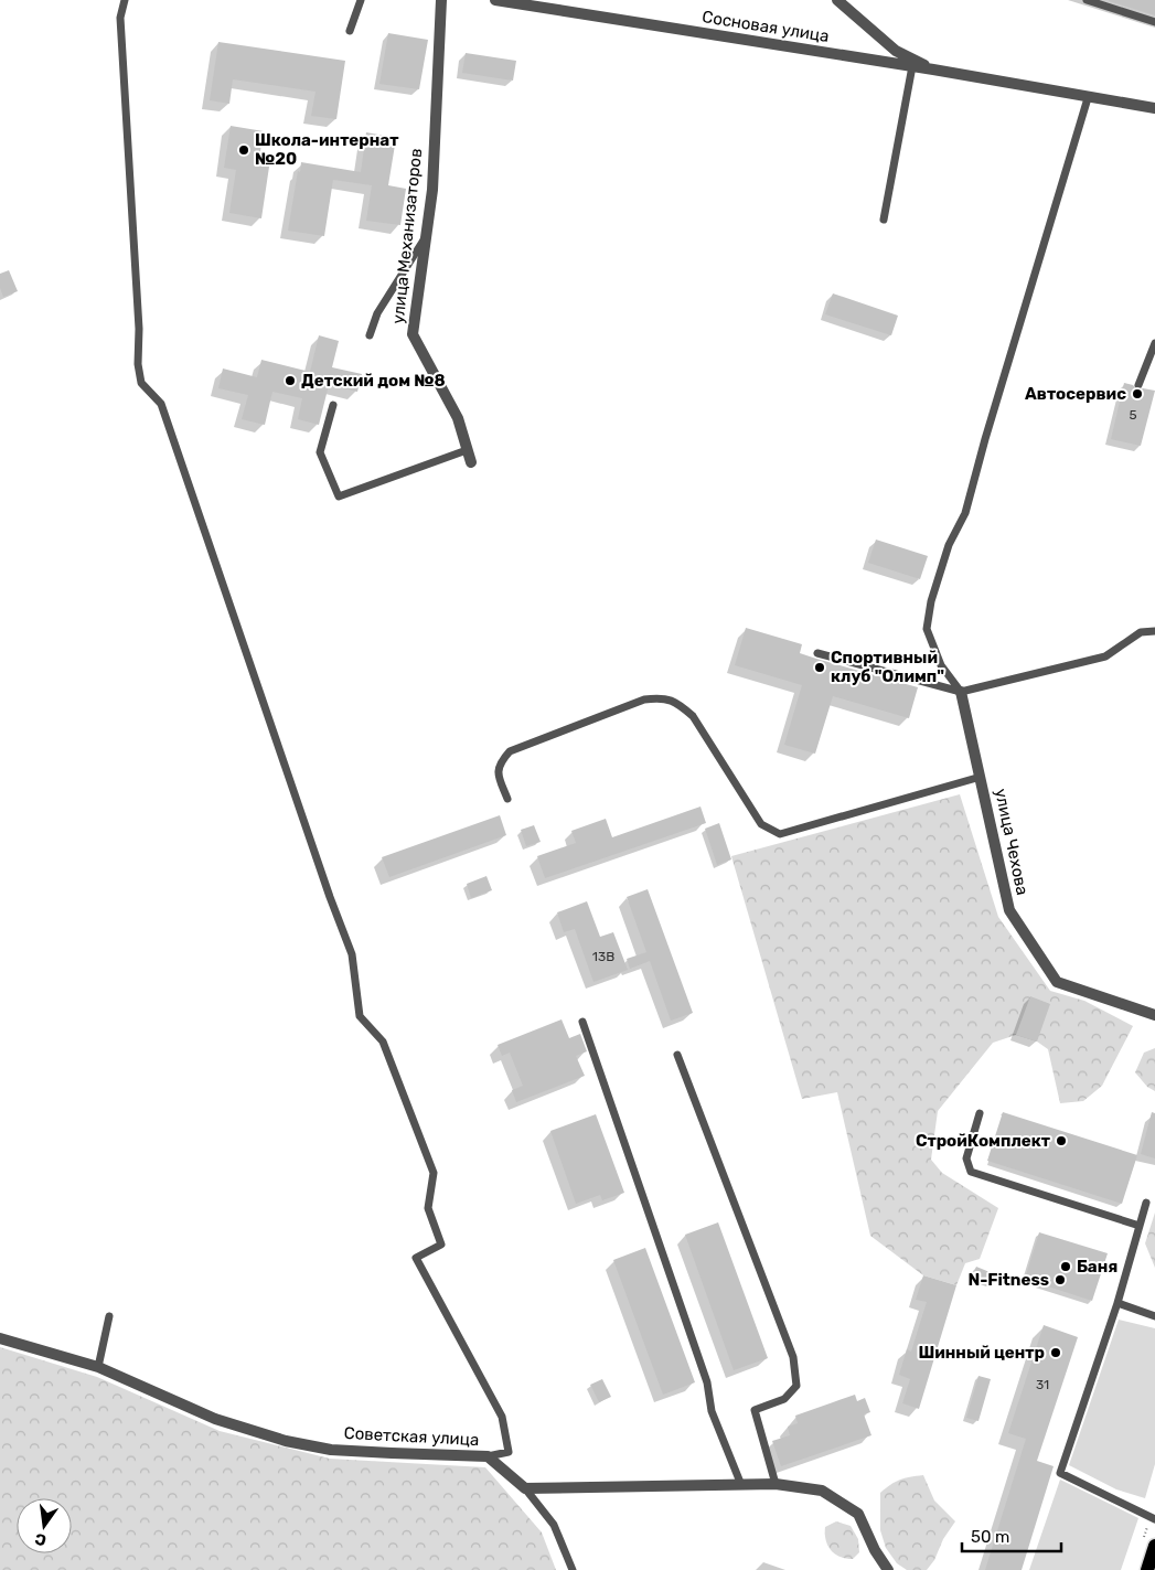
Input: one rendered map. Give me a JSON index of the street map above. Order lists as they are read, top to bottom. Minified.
{"streets":{"street":["Сосновая улица","улица Механизаторов","улица Чехова","Советская улица"]},"places":["Школа-интернат №20","Детский дом №8","Автосервис","Спортивный клуб \"Олимп\"","СтройКомплект","Баня","N-Fitness","Шинный центр"],"house_numbers":["5","13В","31"],"scale_bar":"50 m","north":"bottom"}
